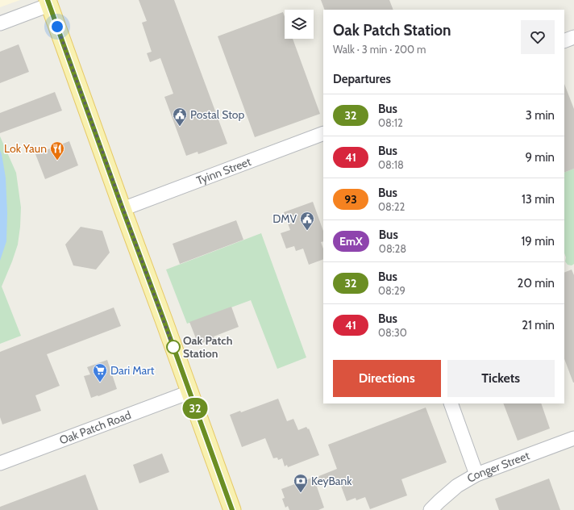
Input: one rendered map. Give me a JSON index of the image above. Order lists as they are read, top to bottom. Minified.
{"streets":{"street":["Tyinn Street","Oak Patch Road","Conger Street"]},"places":{"public building":["Postal Stop","DMV"],"restaurant":["Lok Yaun"],"other":["Oak Patch Station"],"supermarket":["Dari Mart"],"bank":["KeyBank"]},"lines":["bus line 32"],"page":{"on_map":"32","heading":[["Oak Patch Station","Walk · 3 min · 200 m"],"Departures"],"list":[{"mark":"32","name":"Bus","note":"08:12","value":"3 min"},{"mark":"41","name":"Bus","note":"08:18","value":"9 min"},{"mark":"93","name":"Bus","note":"08:22","value":"13 min"},{"mark":"EmX","name":"Bus","note":"08:28","value":"19 min"},{"mark":"32","name":"Bus","note":"08:29","value":"20 min"},{"mark":"41","name":"Bus","note":"08:30","value":"21 min"}],"buttons":["Directions","Tickets"]}}
